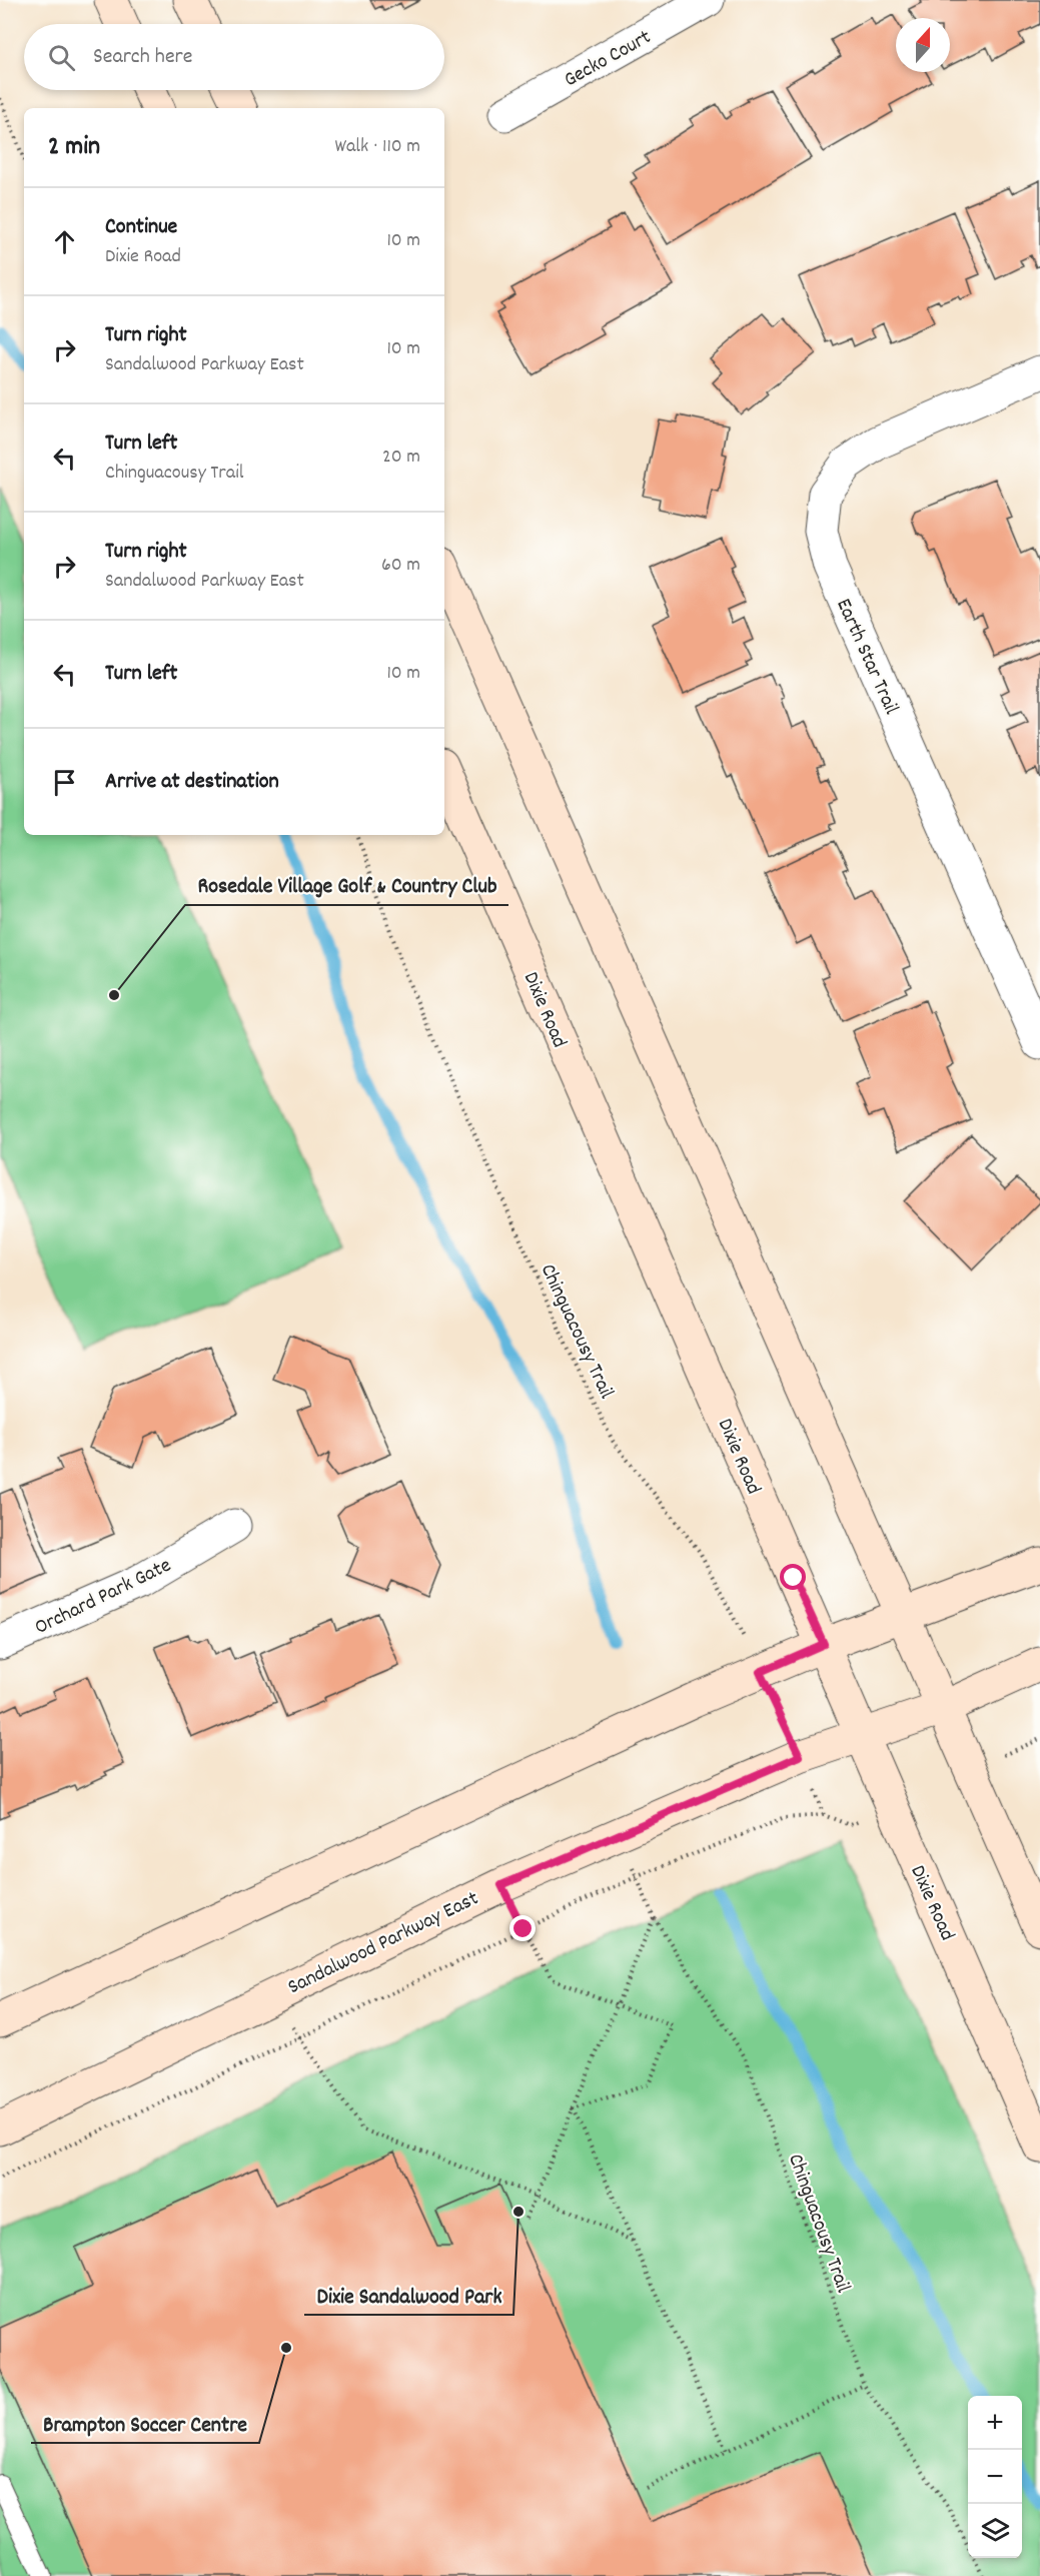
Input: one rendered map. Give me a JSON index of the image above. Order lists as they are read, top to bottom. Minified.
{"streets":{"main road":["Dixie Road","Sandalwood Parkway East"],"street":["Gecko Court","Earth Star Trail","Orchard Park Gate"],"path":["Chinguacousy Trail"]},"crossings":[["Dixie Road","Sandalwood Parkway East"],["Chinguacousy Trail","Sandalwood Parkway East"]],"places":["Rosedale Village Golf & Country Club","Dixie Sandalwood Park","Brampton Soccer Centre"],"north":"top","page":{"search":"Search here","heading":["2 min","Walk · 110 m"],"list":[["Continue","Dixie Road","10 m"],["Turn right","Sandalwood Parkway East","10 m"],["Turn left","Chinguacousy Trail","20 m"],["Turn right","Sandalwood Parkway East","60 m"],["Turn left","10 m"],"Arrive at destination"],"map_buttons":["+","−"]}}
